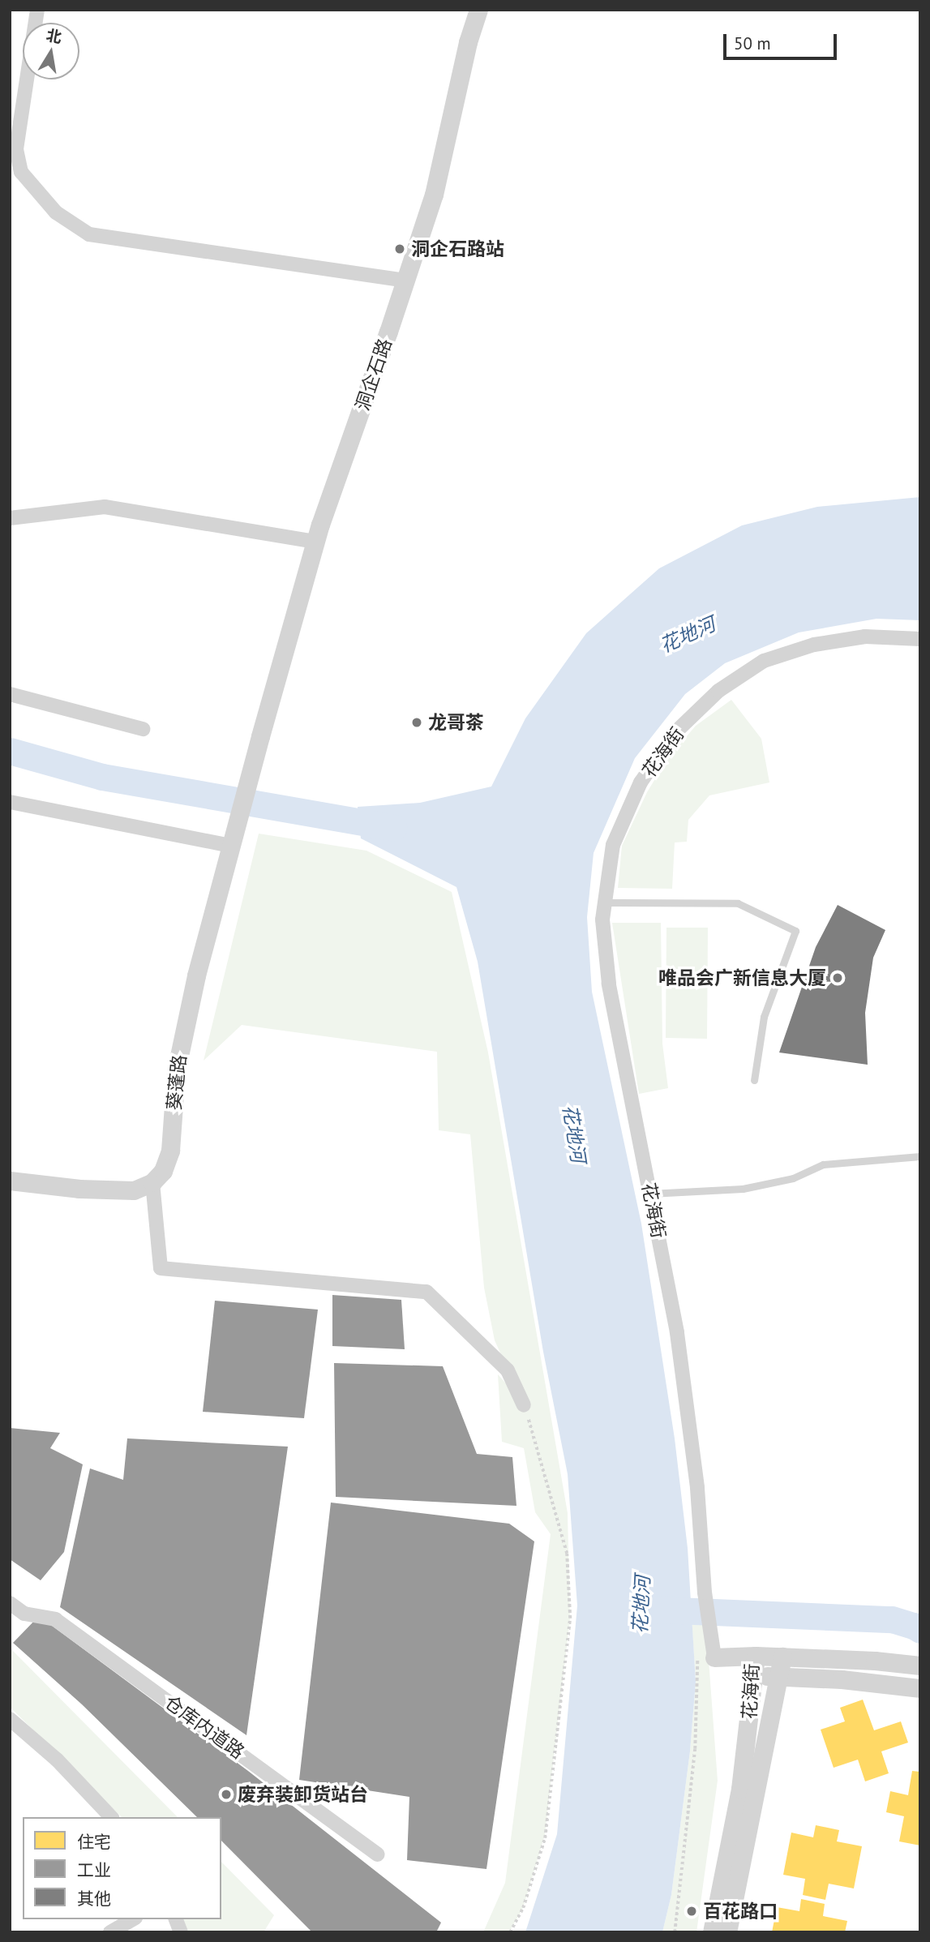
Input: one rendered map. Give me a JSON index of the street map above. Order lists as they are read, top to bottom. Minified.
{"streets":{"street":["洞企石路","花海街","葵蓬路","仓库内道路"]},"crossings":[["洞企石路","葵蓬路"]],"water":["花地河"],"places":["洞企石路站","龙哥茶","唯品会广新信息大厦","废弃装卸货站台","百花路口"],"legend":["住宅","工业","其他"],"scale_bar":"50 m","north":"top"}
